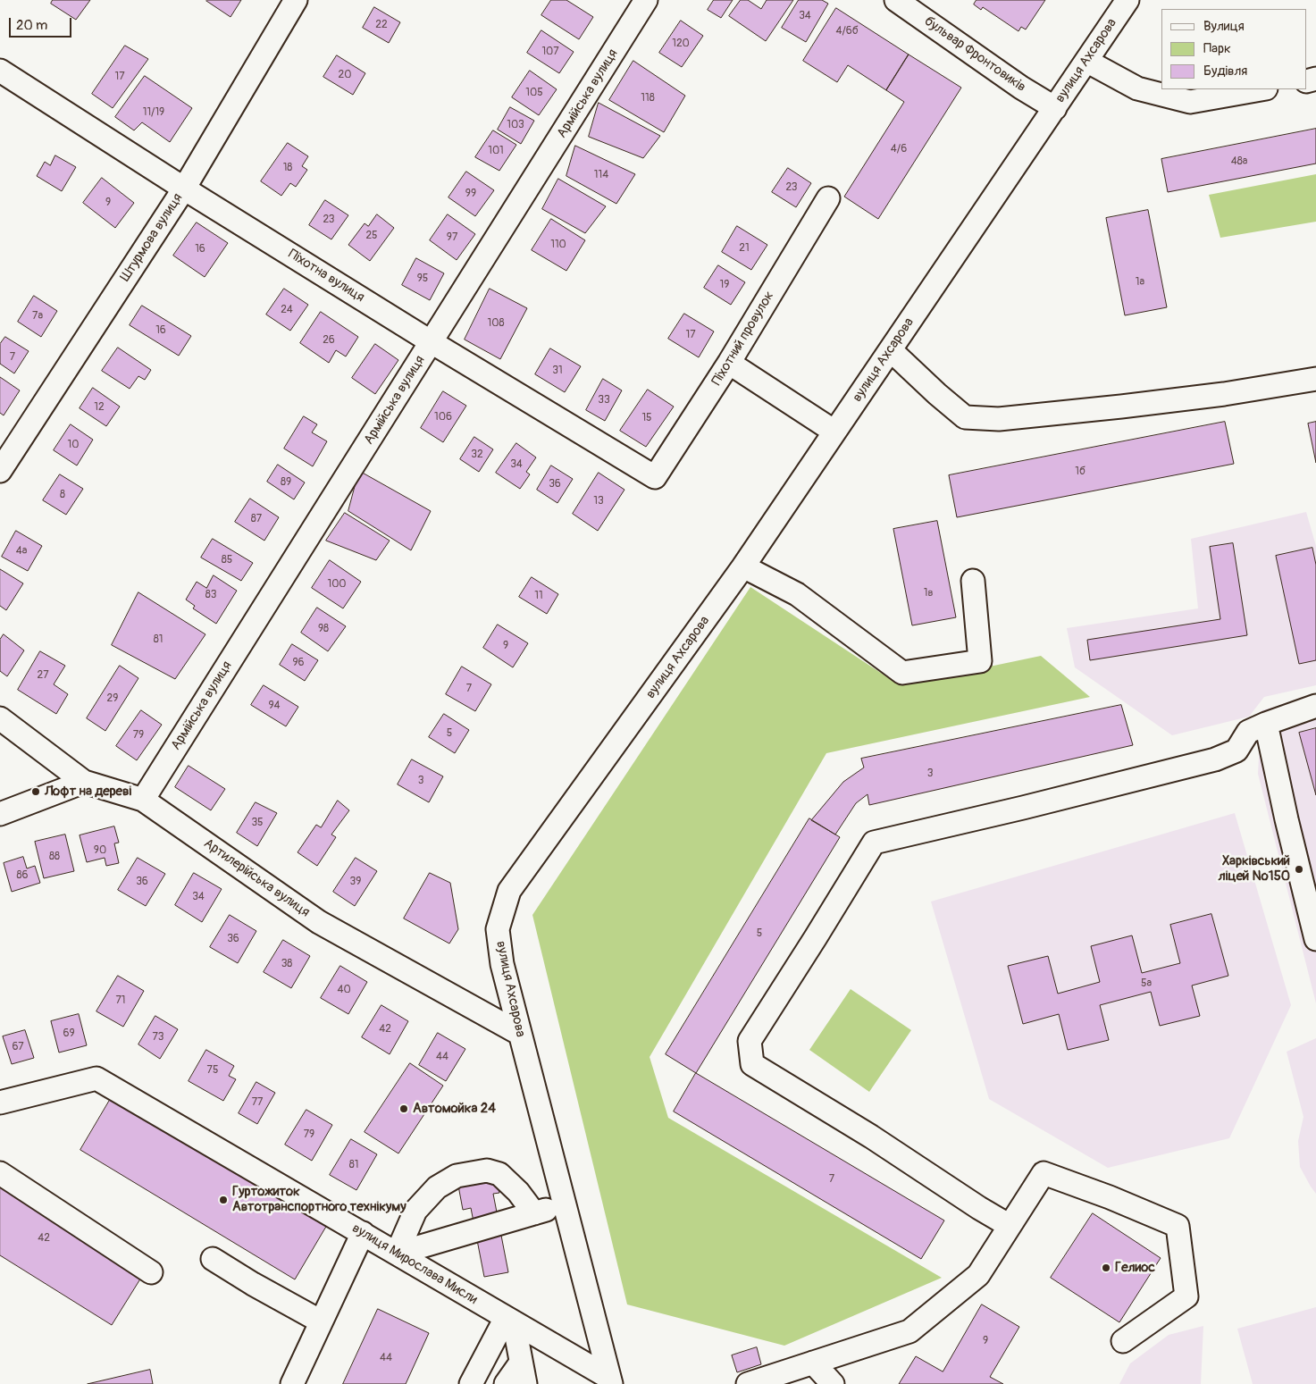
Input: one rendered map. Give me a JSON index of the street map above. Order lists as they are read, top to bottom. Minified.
{"streets":{"street":["бульвар Фронтовиків","вулиця Ахсарова","Армійська вулиця","Штурмова вулиця","Піхотна вулиця","Піхотний провулок","Артилерійська вулиця","вулиця Мирослава Мисли"]},"crossings":[["бульвар Фронтовиків","вулиця Ахсарова"],["вулиця Ахсарова","Артилерійська вулиця"],["вулиця Ахсарова","вулиця Мирослава Мисли"],["Армійська вулиця","Піхотна вулиця"],["Армійська вулиця","Артилерійська вулиця"],["Штурмова вулиця","Піхотна вулиця"],["Піхотна вулиця","Піхотний провулок"]],"places":["Лофт на дереві","Харківський ліцей №150","Автомойка 24","Гуртожиток Автотранспортного технікуму","Гелиос"],"house_numbers":["34","22","4/6б","120","107","20","17","105","118","11/19","103","4/6","101","48а","18","114","23","99","9","23","25","97","110","21","16","95","1а","19","24","7а","108","16","17","26","7","31","33","12","106","15","10","32","34","1б","89","36","8","13","87","4а","85","100","1в","83","11","98","81","9","96","27","7","29","94","5","79","3","3","35","90","88","86","36","39","34","5","36","38","5а","40","71","42","69","73","67","44","75","77","79","81","7","42","9","44"],"legend":["Вулиця","Парк","Будівля"],"scale_bar":"20 m"}
